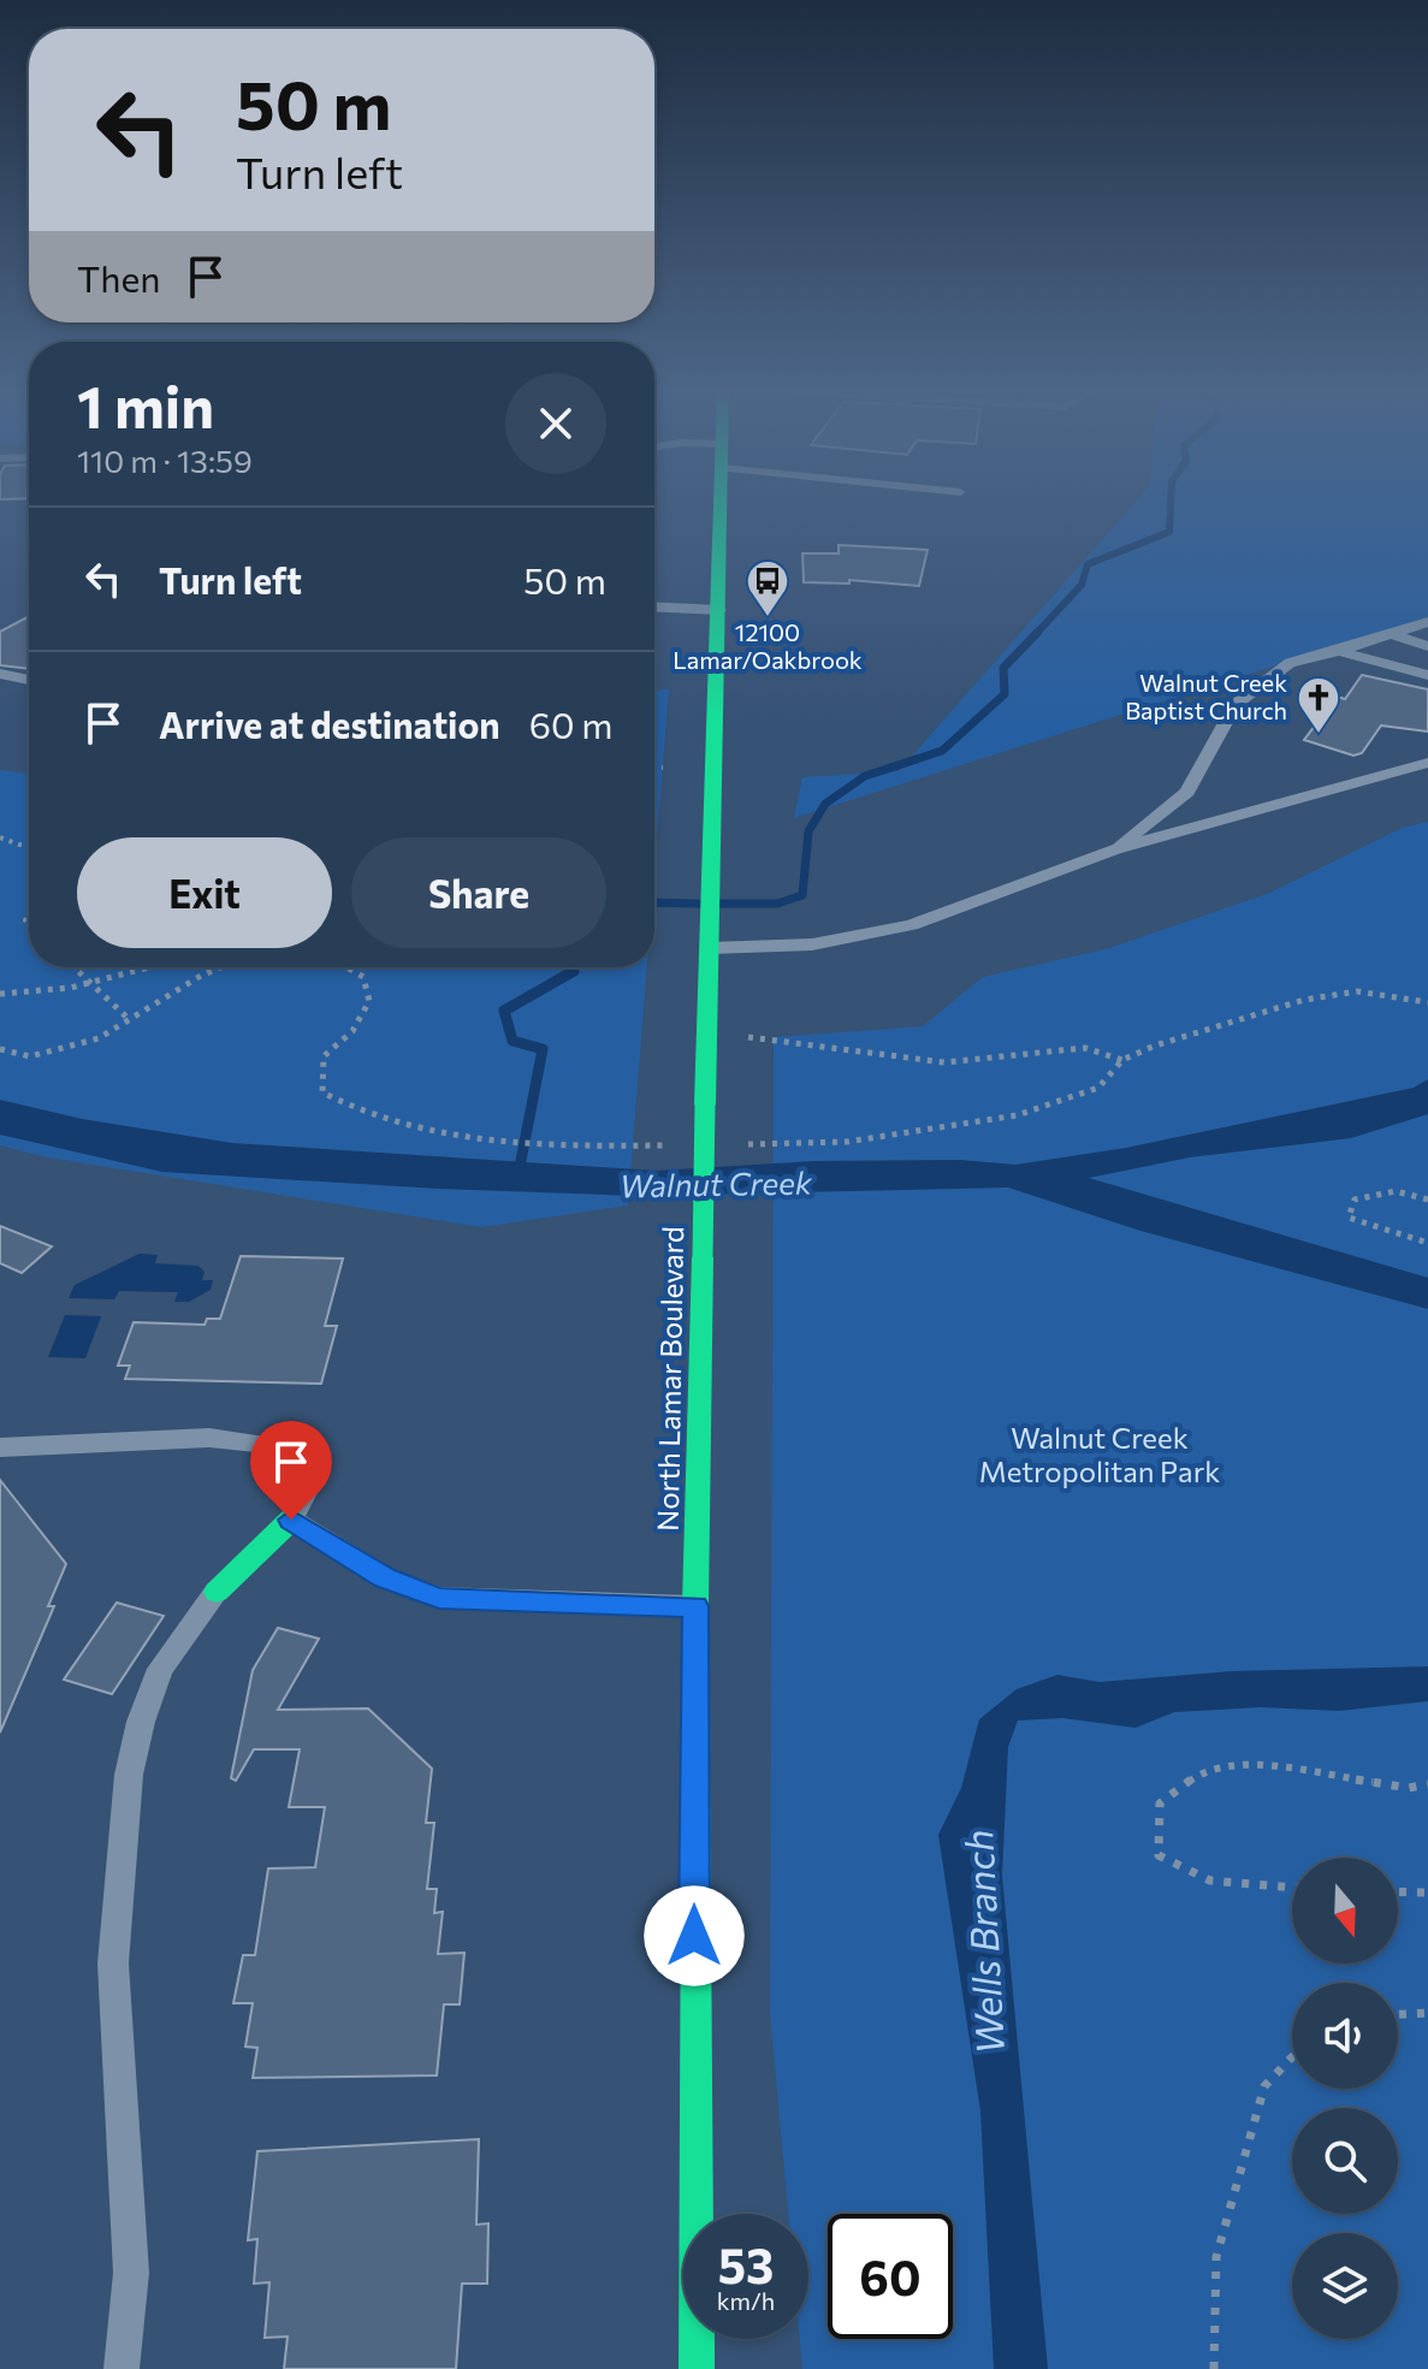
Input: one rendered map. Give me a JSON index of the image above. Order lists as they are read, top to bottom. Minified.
{"streets":{"main road":["North Lamar Boulevard"]},"water":["Walnut Creek","Wells Branch"],"parks":["Walnut Creek Metropolitan Park"],"places":{"bus stop":["12100 Lamar/Oakbrook"],"church":["Walnut Creek Baptist Church"]},"north":"bottom","page":{"turn":["50 m","Turn left"],"then":"Then","heading":["1 min","110 m · 13:59"],"list":[{"name":"Turn left","value":"50 m"},{"name":"Arrive at destination","value":"60 m"}],"buttons":["Exit","Share"],"speed":"53 km/h","limit":"60"}}
